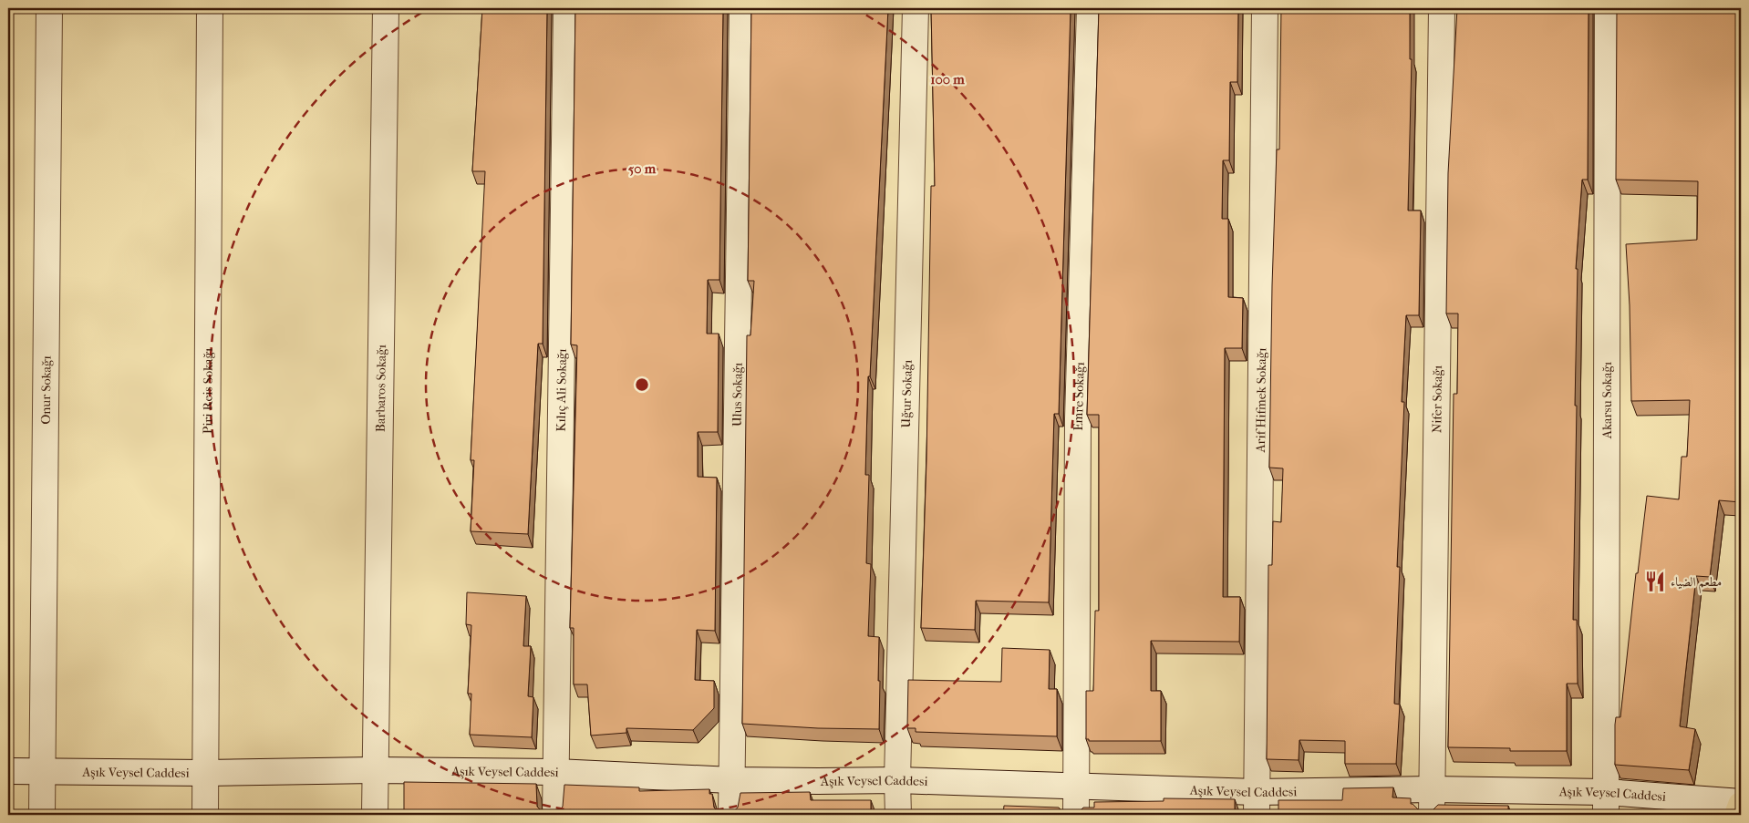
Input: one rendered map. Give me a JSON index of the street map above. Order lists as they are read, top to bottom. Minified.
{"streets":{"street":["Barbaros Sokağı","Onur Sokağı","Kılıç Ali Sokağı","Piri Reis Sokağı","Uğur Sokağı","Ulus Sokağı","Emre Sokağı","Nifer Sokağı","Arif Hifmek Sokağı","Akarsu Sokağı","Aşık Veysel Caddesi"]},"crossings":[["Barbaros Sokağı","Aşık Veysel Caddesi"],["Onur Sokağı","Aşık Veysel Caddesi"],["Kılıç Ali Sokağı","Aşık Veysel Caddesi"],["Piri Reis Sokağı","Aşık Veysel Caddesi"],["Uğur Sokağı","Aşık Veysel Caddesi"],["Ulus Sokağı","Aşık Veysel Caddesi"],["Emre Sokağı","Aşık Veysel Caddesi"],["Nifer Sokağı","Aşık Veysel Caddesi"],["Arif Hifmek Sokağı","Aşık Veysel Caddesi"],["Akarsu Sokağı","Aşık Veysel Caddesi"]],"places":{"restaurant":["مطعم الضياء"]},"rings":["100 m","50 m"]}
